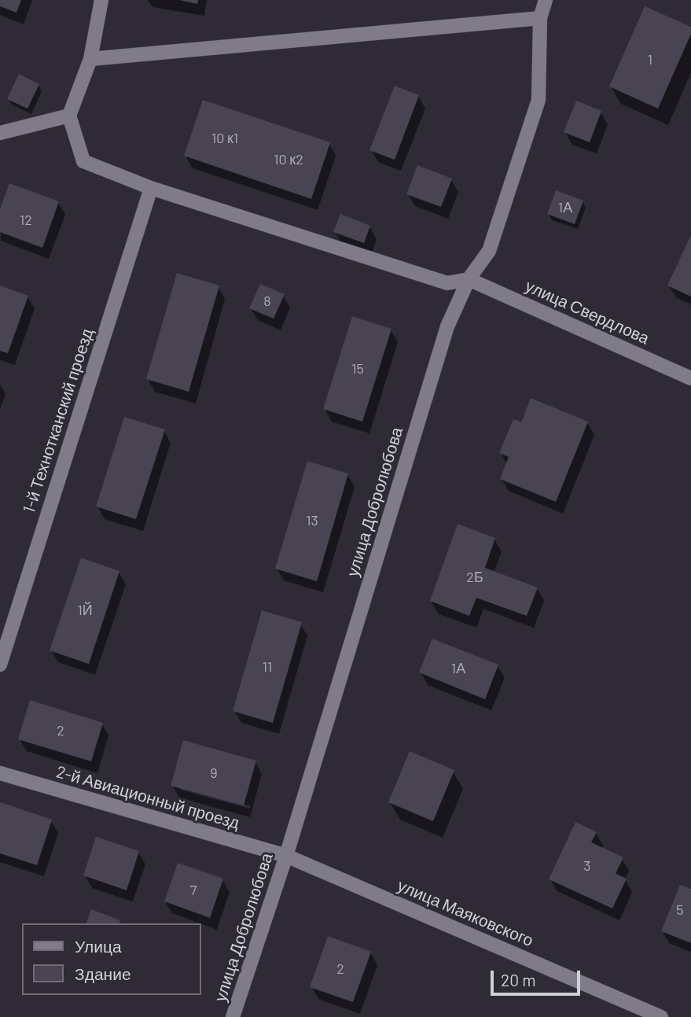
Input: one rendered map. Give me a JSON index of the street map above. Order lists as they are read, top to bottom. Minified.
{"streets":{"street":["улица Свердлова","1-й Технотканский проезд","улица Добролюбова","2-й Авиационный проезд","улица Маяковского"]},"crossings":[["улица Свердлова","улица Добролюбова"],["улица Добролюбова","2-й Авиационный проезд"],["улица Добролюбова","улица Маяковского"],["2-й Авиационный проезд","улица Маяковского"]],"house_numbers":["1","10 к1","10 к2","1А","12","8","15","13","2Б","1Й","11","1А","2","9","3","7","5","2"],"legend":["Улица","Здание"],"scale_bar":"20 m"}
